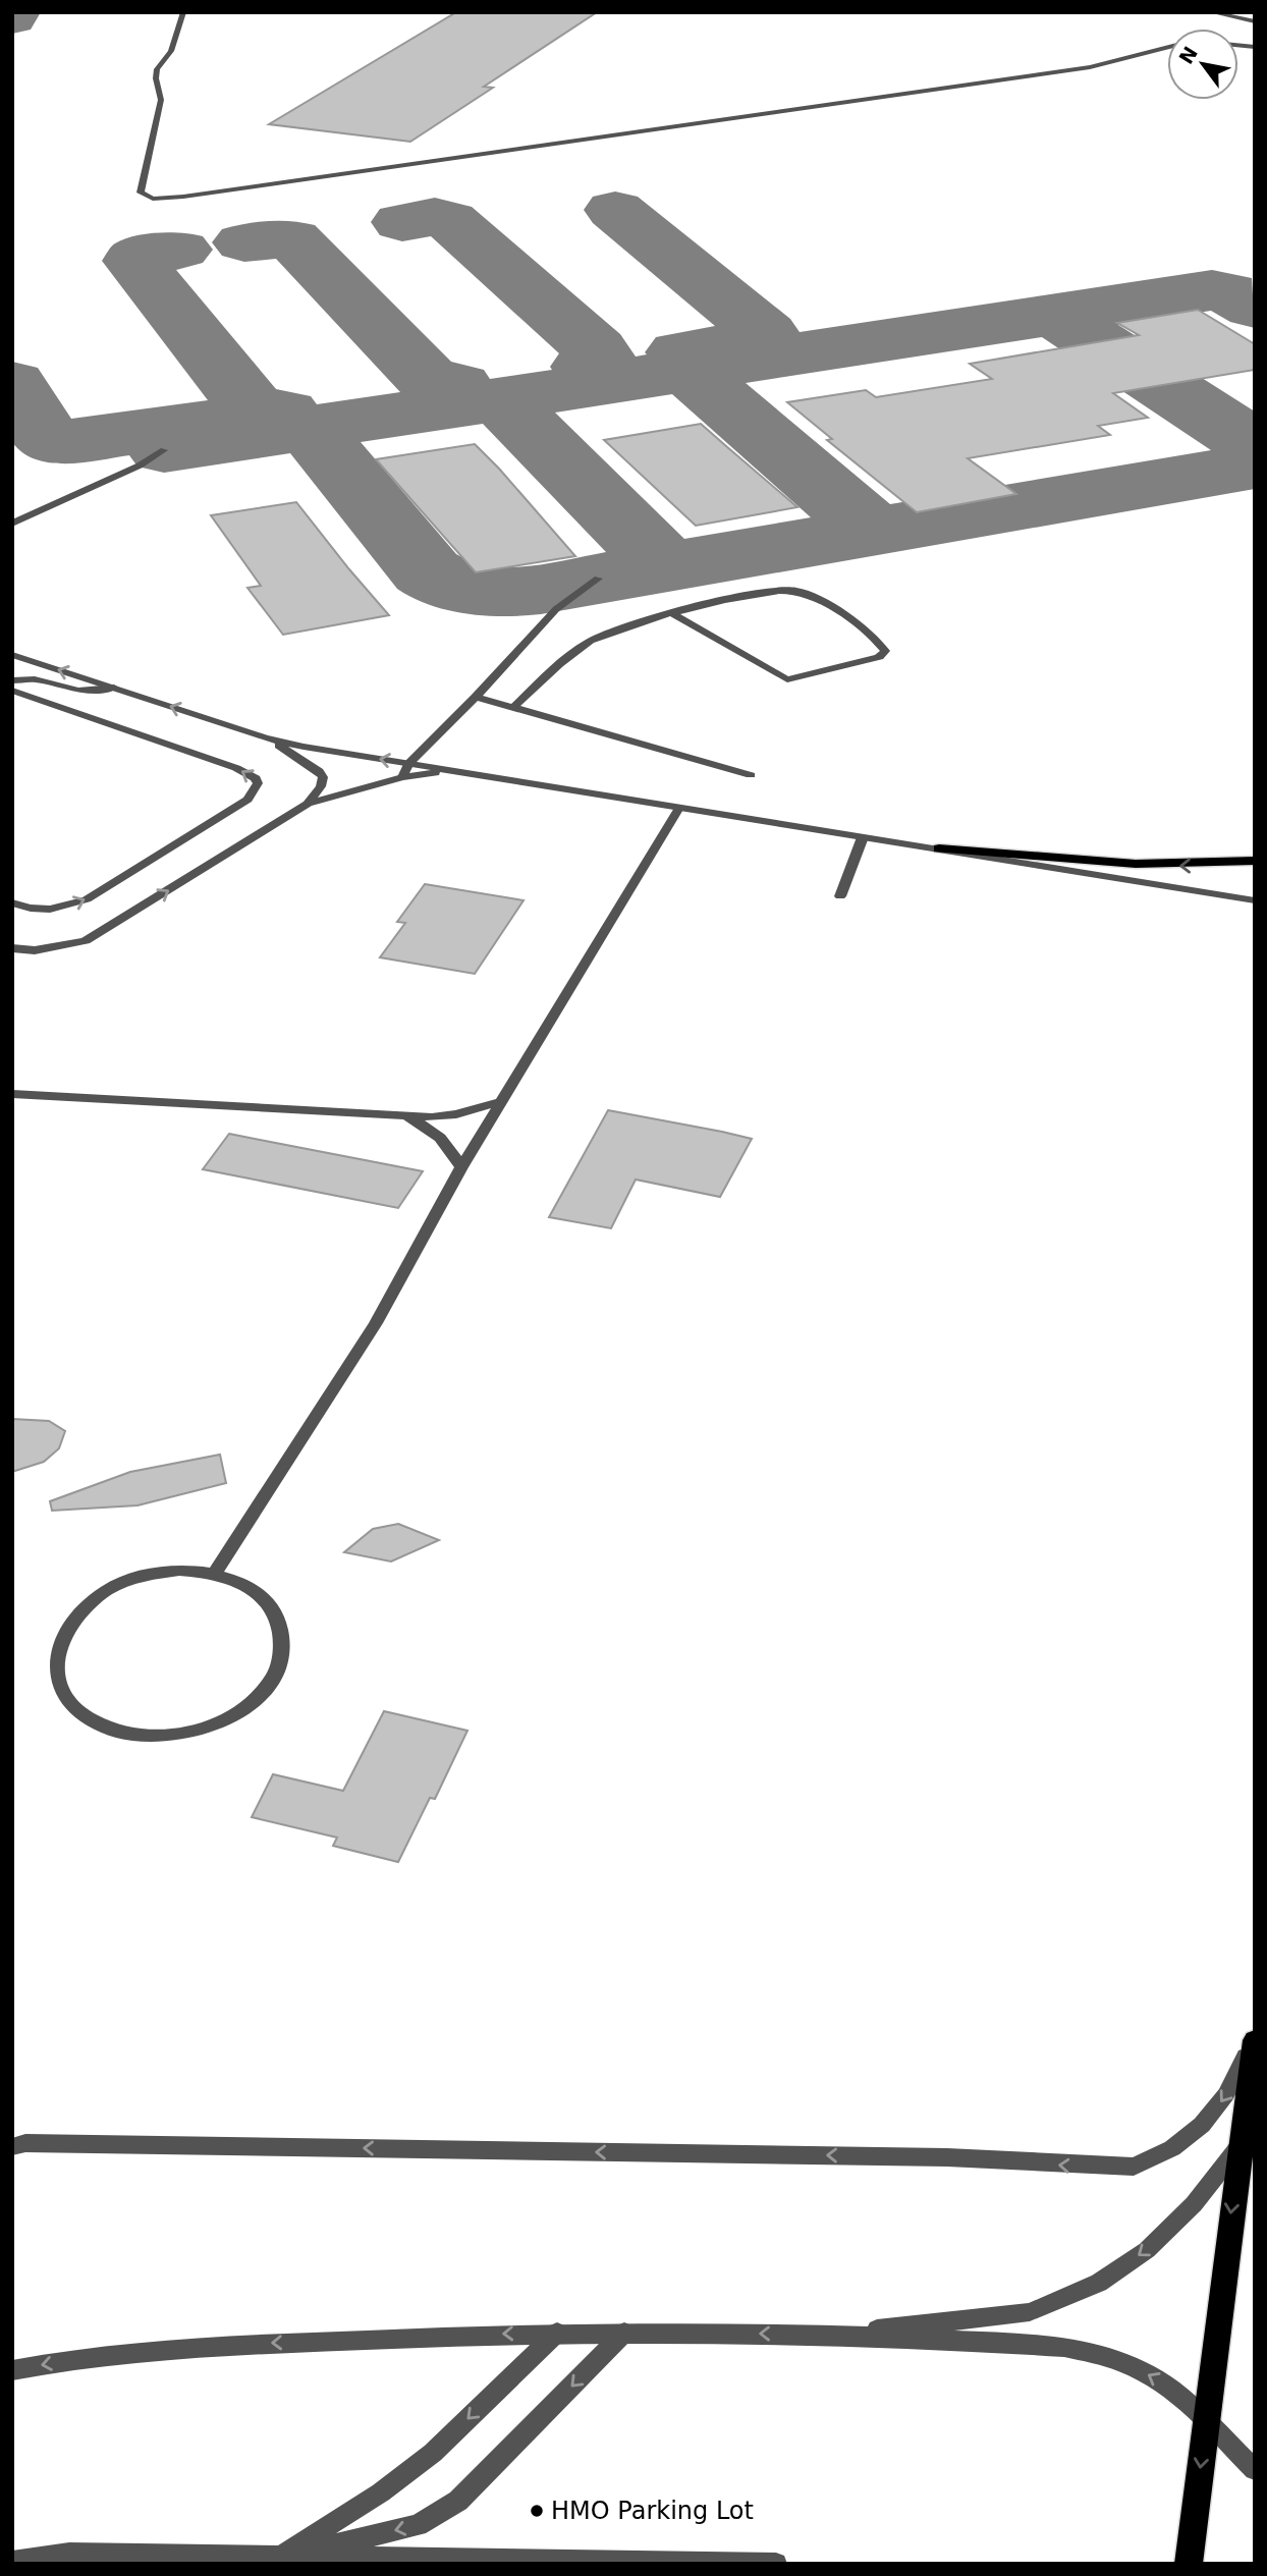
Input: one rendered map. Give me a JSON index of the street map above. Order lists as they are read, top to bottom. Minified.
{"places":["HMO Parking Lot"],"north":"top left"}
